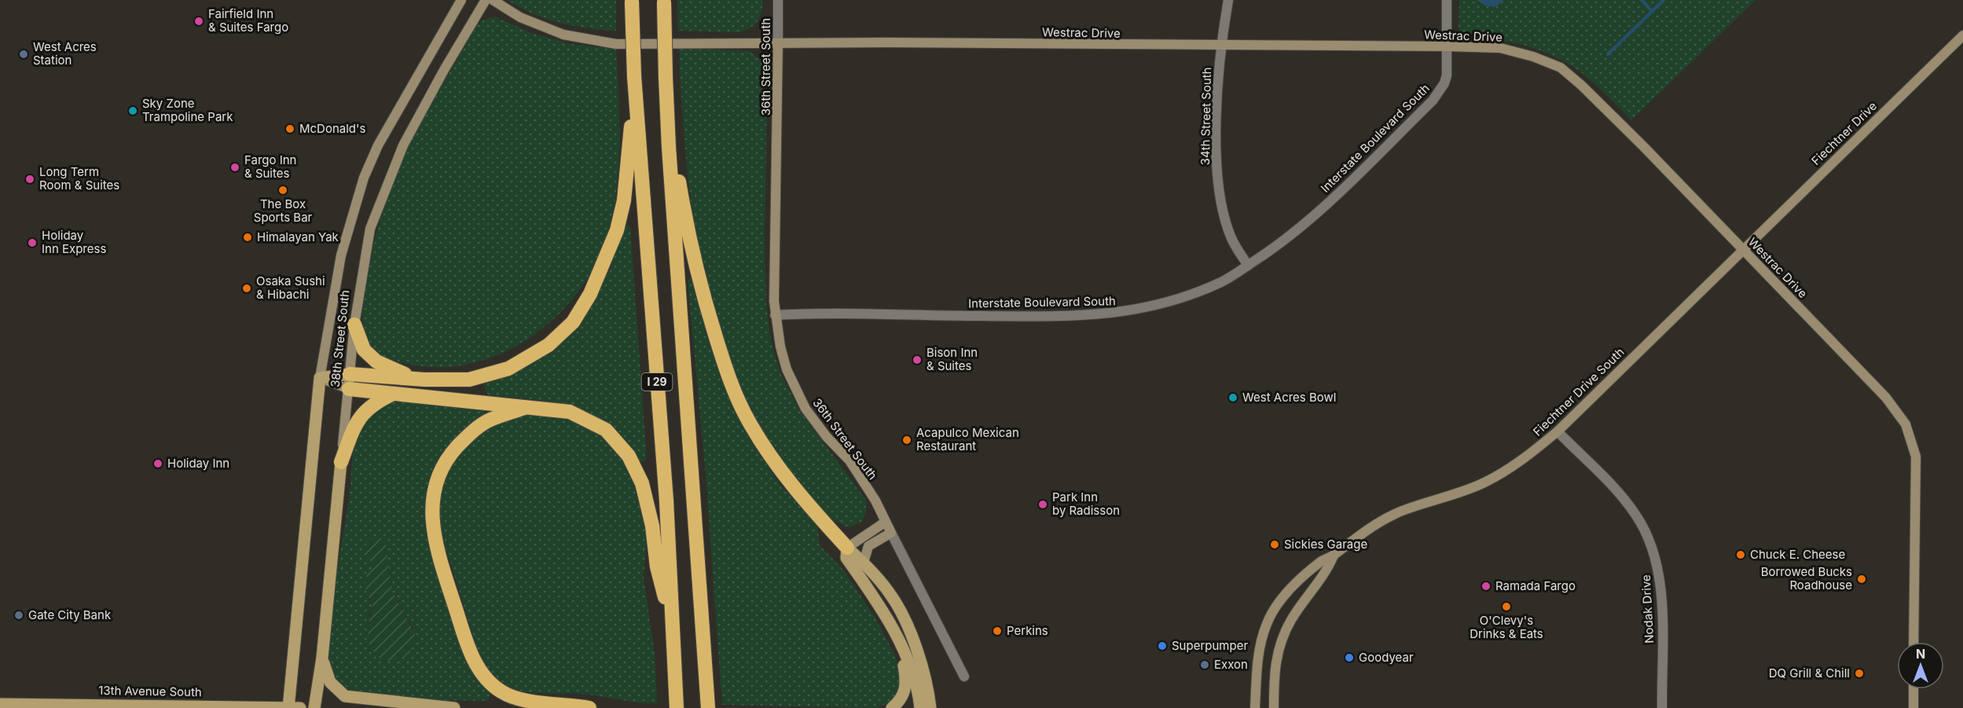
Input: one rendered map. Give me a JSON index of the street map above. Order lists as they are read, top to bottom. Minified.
{"streets":{"highway":["I 29"],"main road":["38th Street South","13th Avenue South"],"street":["Westrac Drive","36th Street South","34th Street South","Fiechtner Drive","Interstate Boulevard South","Fiechtner Drive South","Nodak Drive"]},"crossings":[["Westrac Drive","36th Street South"],["Westrac Drive","34th Street South"],["Westrac Drive","Fiechtner Drive"],["Westrac Drive","Interstate Boulevard South"],["Westrac Drive","Fiechtner Drive South"],["36th Street South","Interstate Boulevard South"],["34th Street South","Interstate Boulevard South"],["Fiechtner Drive","Fiechtner Drive South"],["38th Street South","13th Avenue South"],["Fiechtner Drive South","Nodak Drive"]],"places":["Fairfield Inn & Suites Fargo","West Acres Station","Sky Zone Trampoline Park","McDonald's","Fargo Inn & Suites","Long Term Room & Suites","The Box Sports Bar","Himalayan Yak","Holiday Inn Express","Osaka Sushi & Hibachi","Bison Inn & Suites","West Acres Bowl","Acapulco Mexican Restaurant","Holiday Inn","Park Inn by Radisson","Sickies Garage","Chuck E. Cheese","Borrowed Bucks Roadhouse","Ramada Fargo","O'Clevy's Drinks & Eats","Gate City Bank","Perkins","Superpumper","Goodyear","Exxon","DQ Grill & Chill"],"north":"top"}
